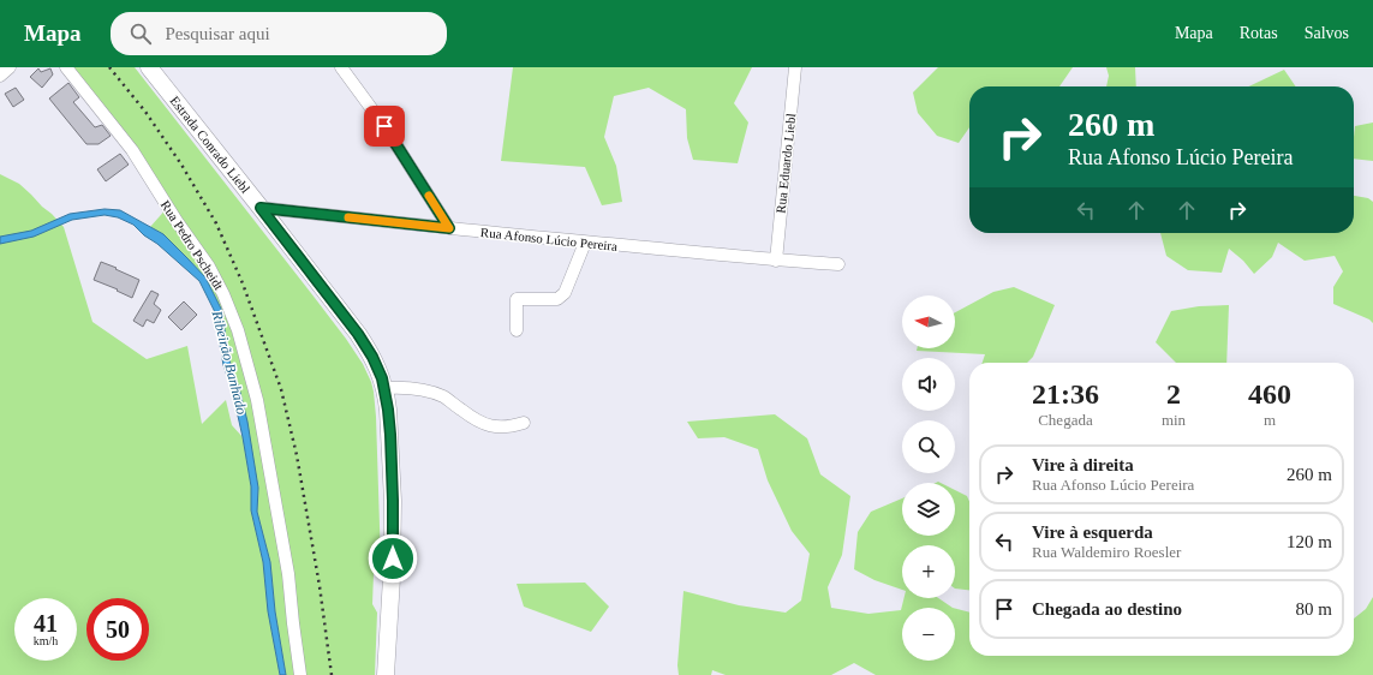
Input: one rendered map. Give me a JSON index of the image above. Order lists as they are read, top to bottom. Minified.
{"streets":{"main road":["Estrada Conrado Liebl"],"street":["Rua Eduardo Liebl","Rua Afonso Lúcio Pereira","Rua Pedro Pscheidt"]},"crossings":[["Estrada Conrado Liebl","Rua Afonso Lúcio Pereira"],["Rua Eduardo Liebl","Rua Afonso Lúcio Pereira"]],"water":["Ribeirão Banhado"],"north":"left","page":{"header":"Mapa","search":"Pesquisar aqui","nav":["Mapa","Rotas","Salvos"],"turn":["260 m","Rua Afonso Lúcio Pereira"],"map_buttons":["+","−"],"eta":["21:36","Chegada","2","min","460","m"],"list":[{"name":"Vire à direita","note":"Rua Afonso Lúcio Pereira","value":"260 m"},{"name":"Vire à esquerda","note":"Rua Waldemiro Roesler","value":"120 m"},{"name":"Chegada ao destino","value":"80 m"}],"speed":"41 km/h","limit":"50"}}
